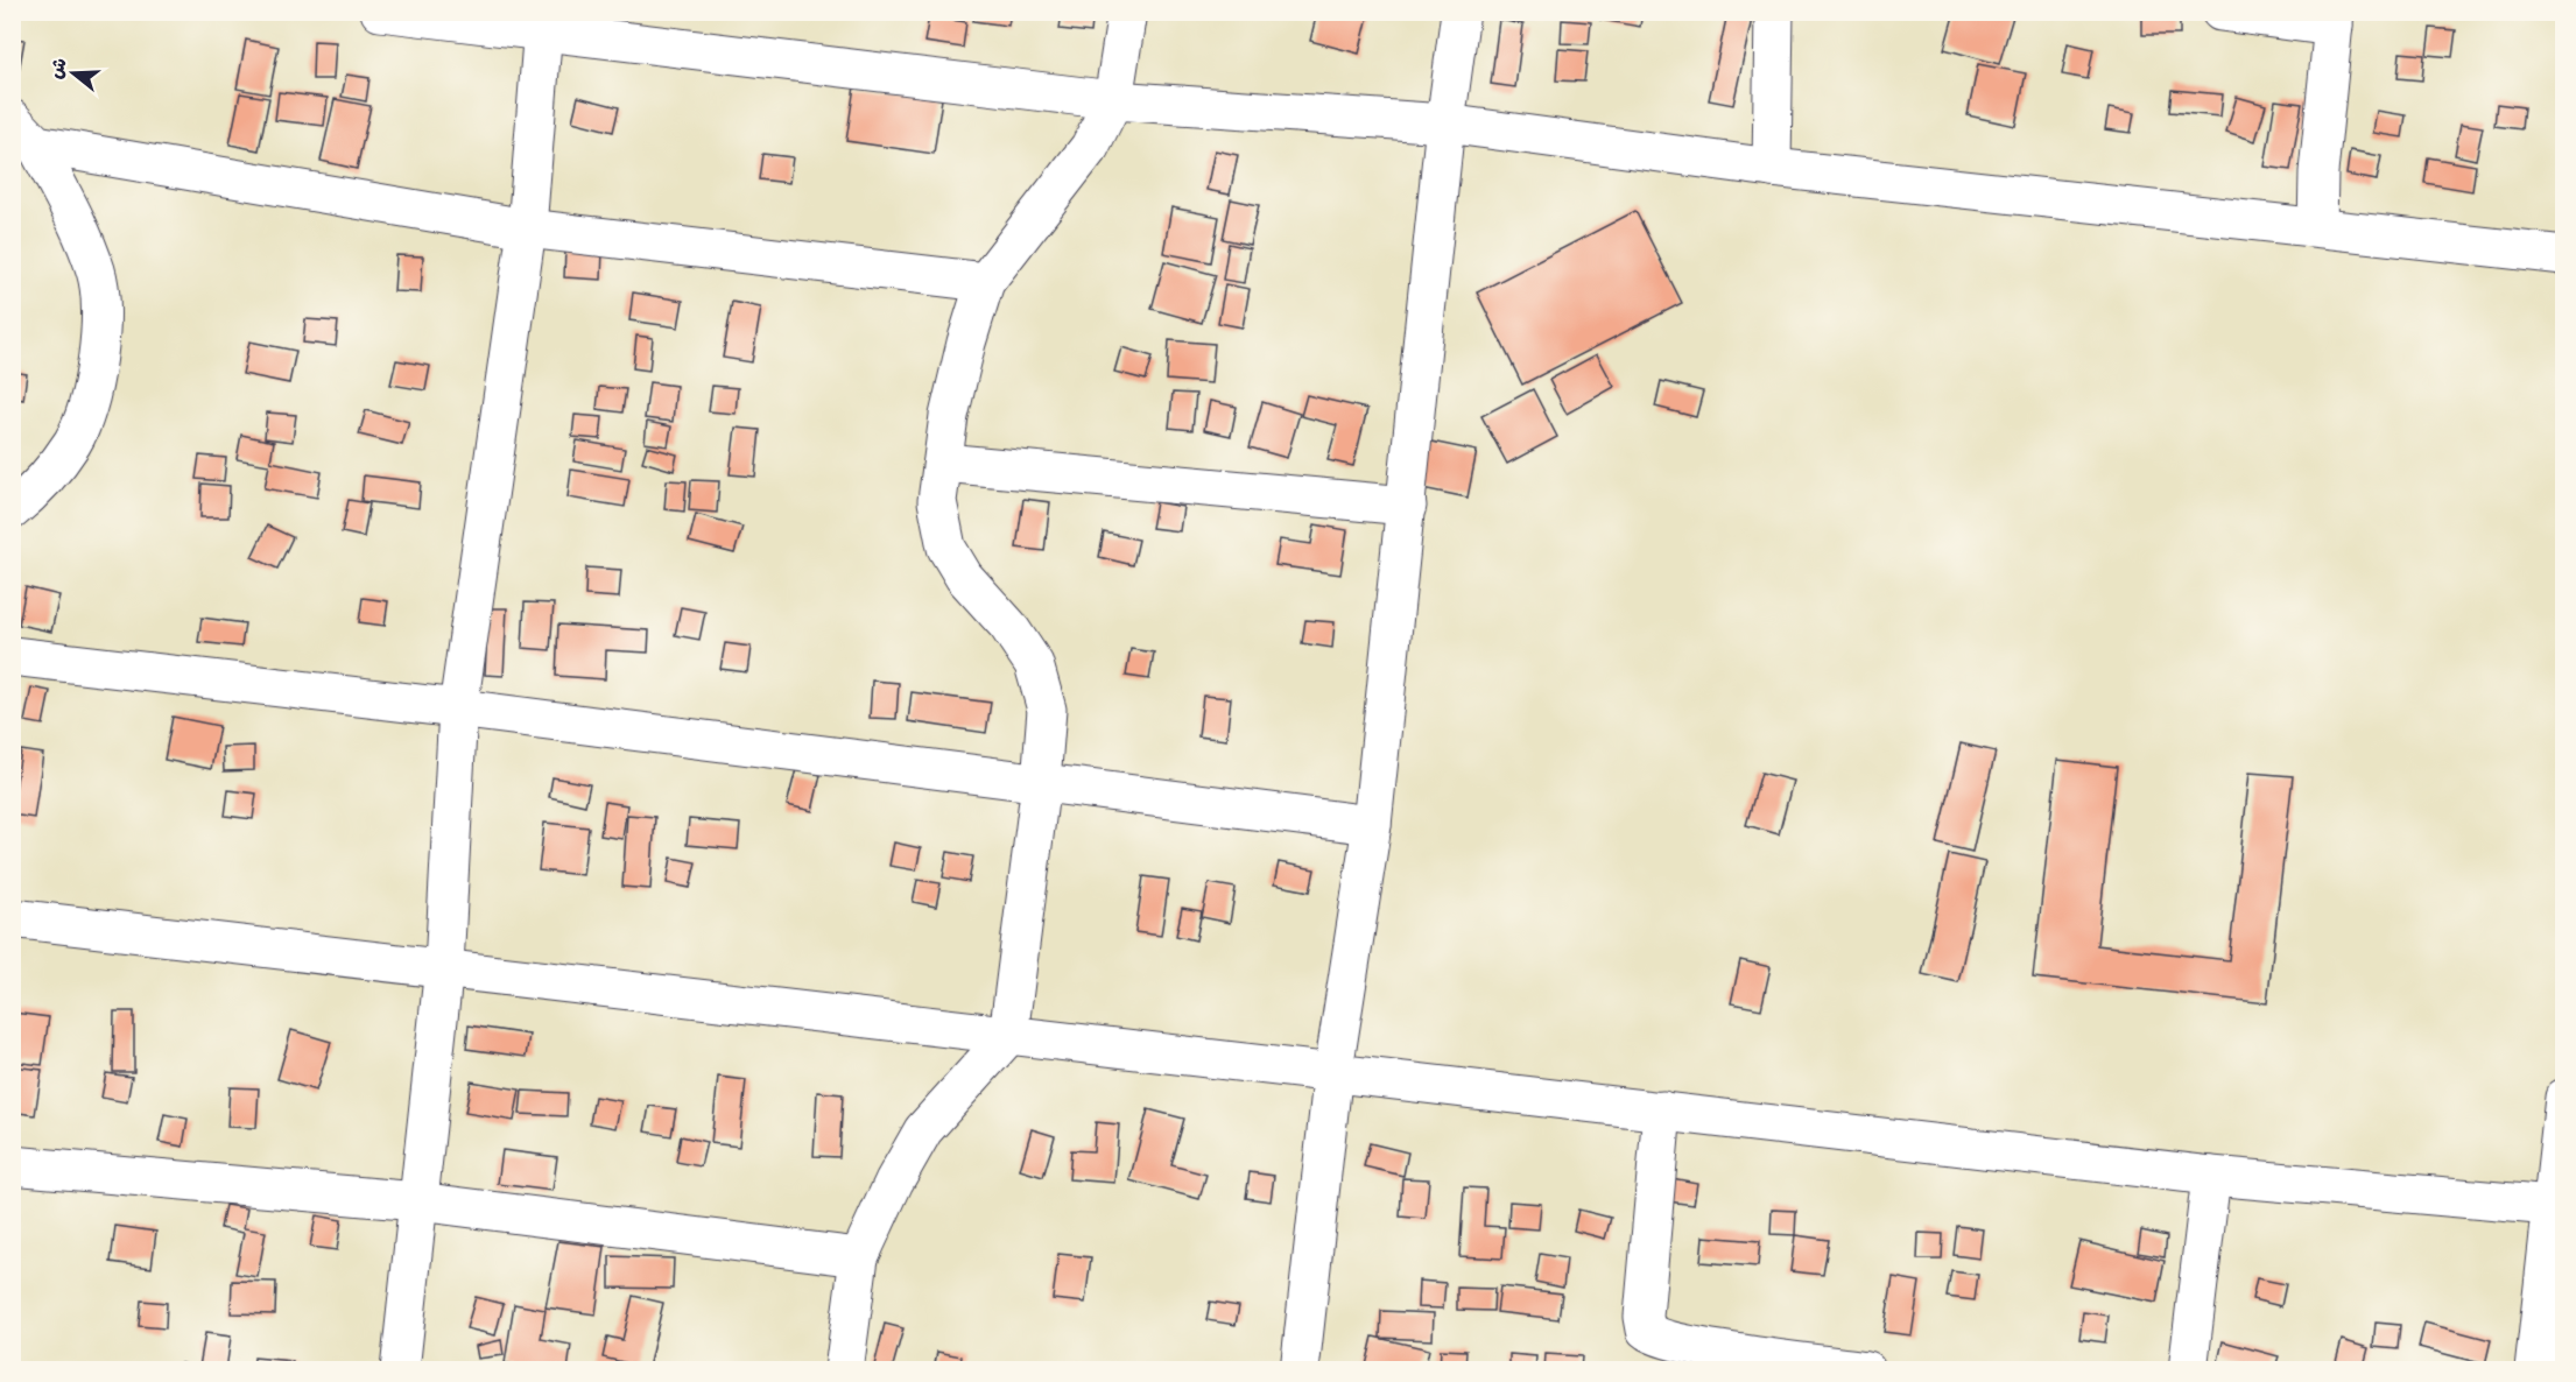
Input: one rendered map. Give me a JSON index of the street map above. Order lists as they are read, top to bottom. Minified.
{"north":"left"}
